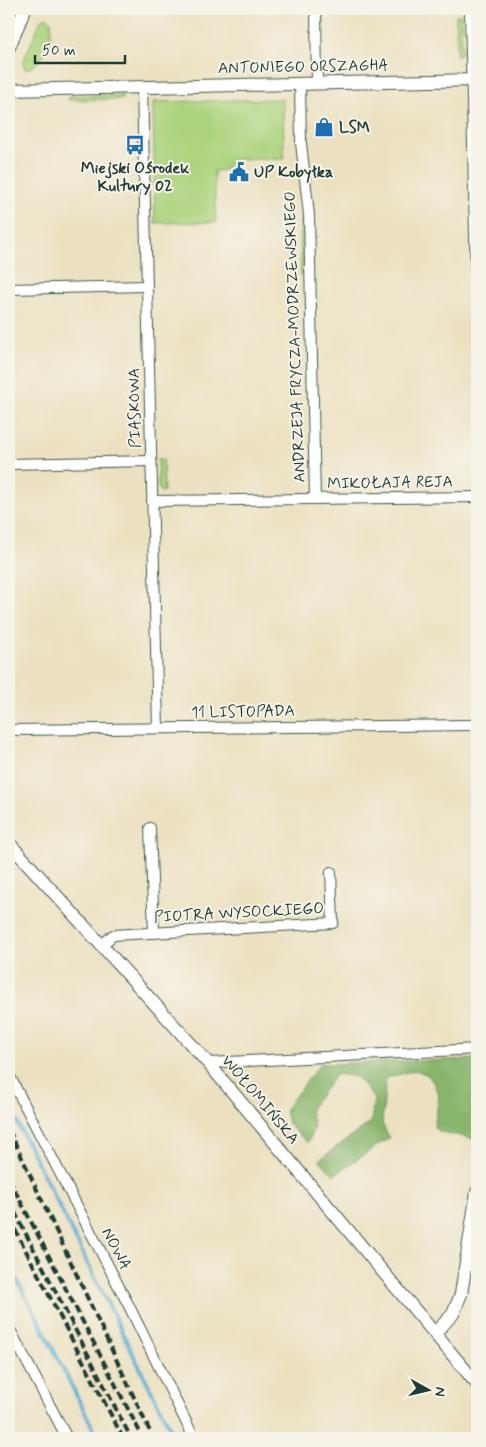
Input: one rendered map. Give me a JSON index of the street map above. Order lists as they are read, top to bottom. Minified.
{"streets":{"street":["ANTONIEGO ORSZAGHA","ANDRZEJA FRYCZA-MODRZEWSKIEGO","PIASKOWA","MIKOŁAJA REJA","11 LISTOPADA","PIOTRA WYSOCKIEGO","WOŁOMIŃSKA","NOWA"]},"crossings":[["ANTONIEGO ORSZAGHA","ANDRZEJA FRYCZA-MODRZEWSKIEGO"],["ANTONIEGO ORSZAGHA","PIASKOWA"],["ANDRZEJA FRYCZA-MODRZEWSKIEGO","MIKOŁAJA REJA"],["PIASKOWA","MIKOŁAJA REJA"],["PIASKOWA","11 LISTOPADA"],["PIOTRA WYSOCKIEGO","WOŁOMIŃSKA"]],"places":{"shop":["LSM"],"bus stop":["Miejski Ośrodek Kultury 02"],"public building":["UP Kobyłka"]},"scale_bar":"50 m","north":"right"}
